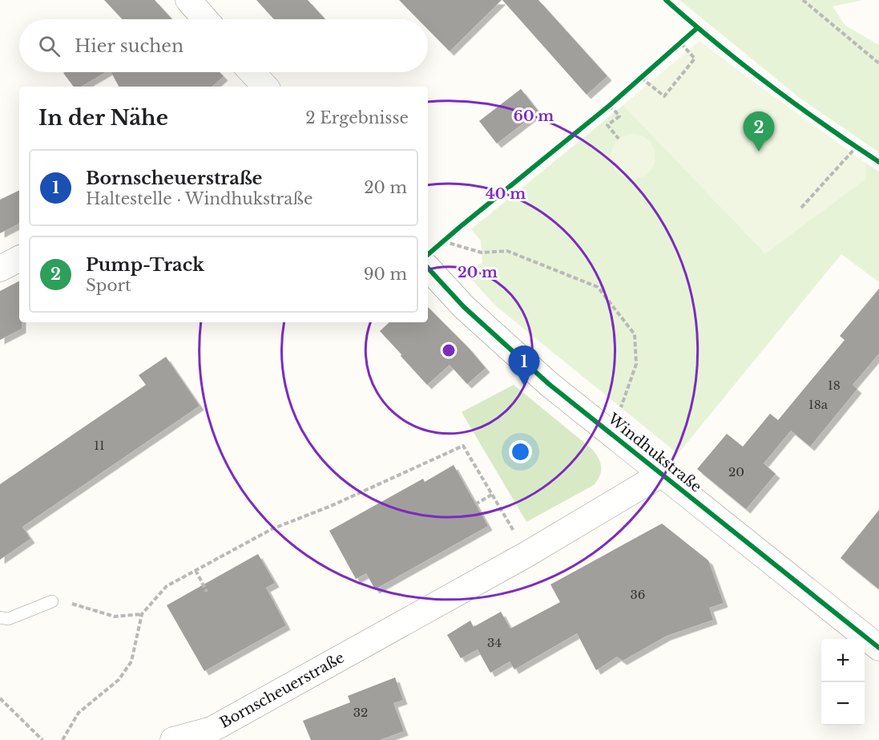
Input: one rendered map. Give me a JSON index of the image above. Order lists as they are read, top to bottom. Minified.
{"streets":{"street":["Windhukstraße","Bornscheuerstraße"]},"crossings":[["Windhukstraße","Bornscheuerstraße"]],"house_numbers":["18","18a","11","20","36","34","32"],"page":{"search":"Hier suchen","heading":["In der Nähe","2 Ergebnisse"],"pins":["2","1"],"list":[{"mark":"1","name":"Bornscheuerstraße","note":"Haltestelle · Windhukstraße","value":"20 m"},{"mark":"2","name":"Pump-Track","note":"Sport","value":"90 m"}],"map_buttons":["+","−"]},"rings":["60 m","40 m","20 m"]}
